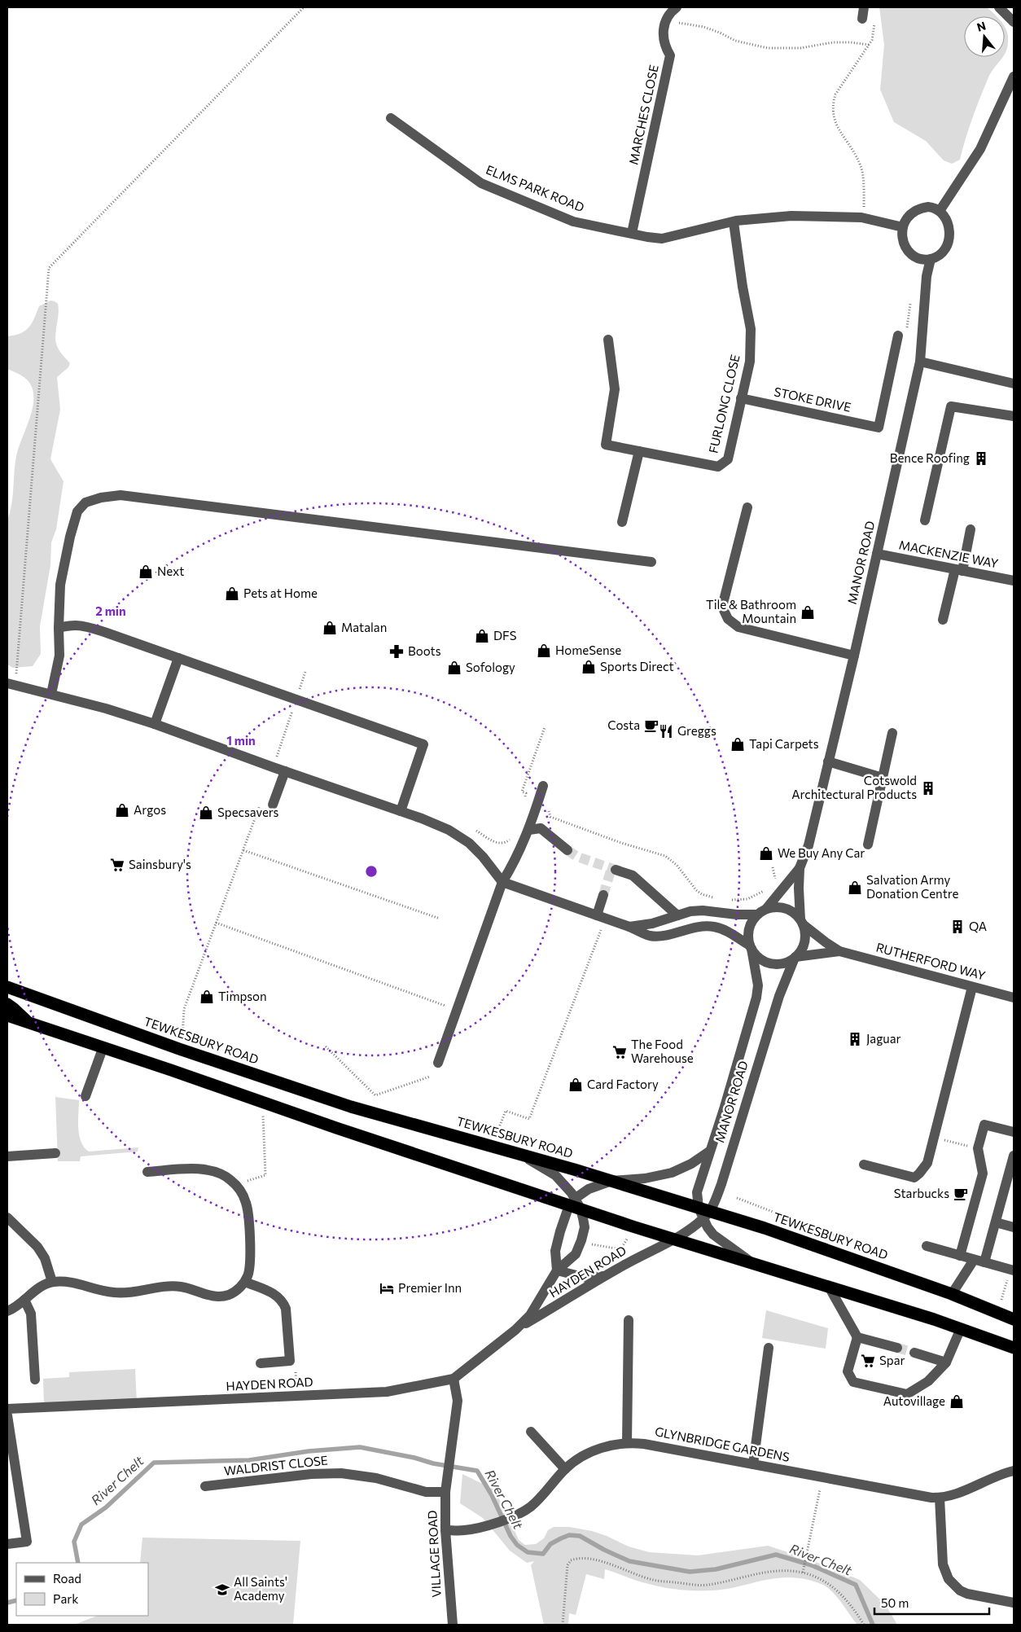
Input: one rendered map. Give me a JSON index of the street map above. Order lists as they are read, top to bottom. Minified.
{"streets":{"highway":["TEWKESBURY ROAD"],"street":["MARCHES CLOSE","ELMS PARK ROAD","STOKE DRIVE","FURLONG CLOSE","MACKENZIE WAY","MANOR ROAD","RUTHERFORD WAY","HAYDEN ROAD","GLYNBRIDGE GARDENS","WALDRIST CLOSE","VILLAGE ROAD"]},"crossings":[["MARCHES CLOSE","ELMS PARK ROAD"],["ELMS PARK ROAD","FURLONG CLOSE"],["ELMS PARK ROAD","MANOR ROAD"],["STOKE DRIVE","FURLONG CLOSE"],["MACKENZIE WAY","MANOR ROAD"],["MANOR ROAD","RUTHERFORD WAY"],["MANOR ROAD","TEWKESBURY ROAD"],["TEWKESBURY ROAD","HAYDEN ROAD"],["HAYDEN ROAD","VILLAGE ROAD"],["GLYNBRIDGE GARDENS","VILLAGE ROAD"],["WALDRIST CLOSE","VILLAGE ROAD"]],"water":["River Chelt"],"places":{"building":["Bence Roofing","Cotswold Architectural Products","QA","Jaguar"],"shop":["Next","Pets at Home","Tile & Bathroom Mountain","Matalan","DFS","HomeSense","Sports Direct","Sofology","Tapi Carpets","Argos","Specsavers","We Buy Any Car","Salvation Army Donation Centre","Timpson","Card Factory","Autovillage"],"pharmacy":["Boots"],"cafe":["Costa","Starbucks"],"restaurant":["Greggs"],"supermarket":["Sainsbury's","The Food Warehouse","Spar"],"hotel":["Premier Inn"],"school or university":["All Saints' Academy"]},"legend":["Road","Park"],"scale_bar":"50 m","north":"top","rings":["2 min","1 min"]}
